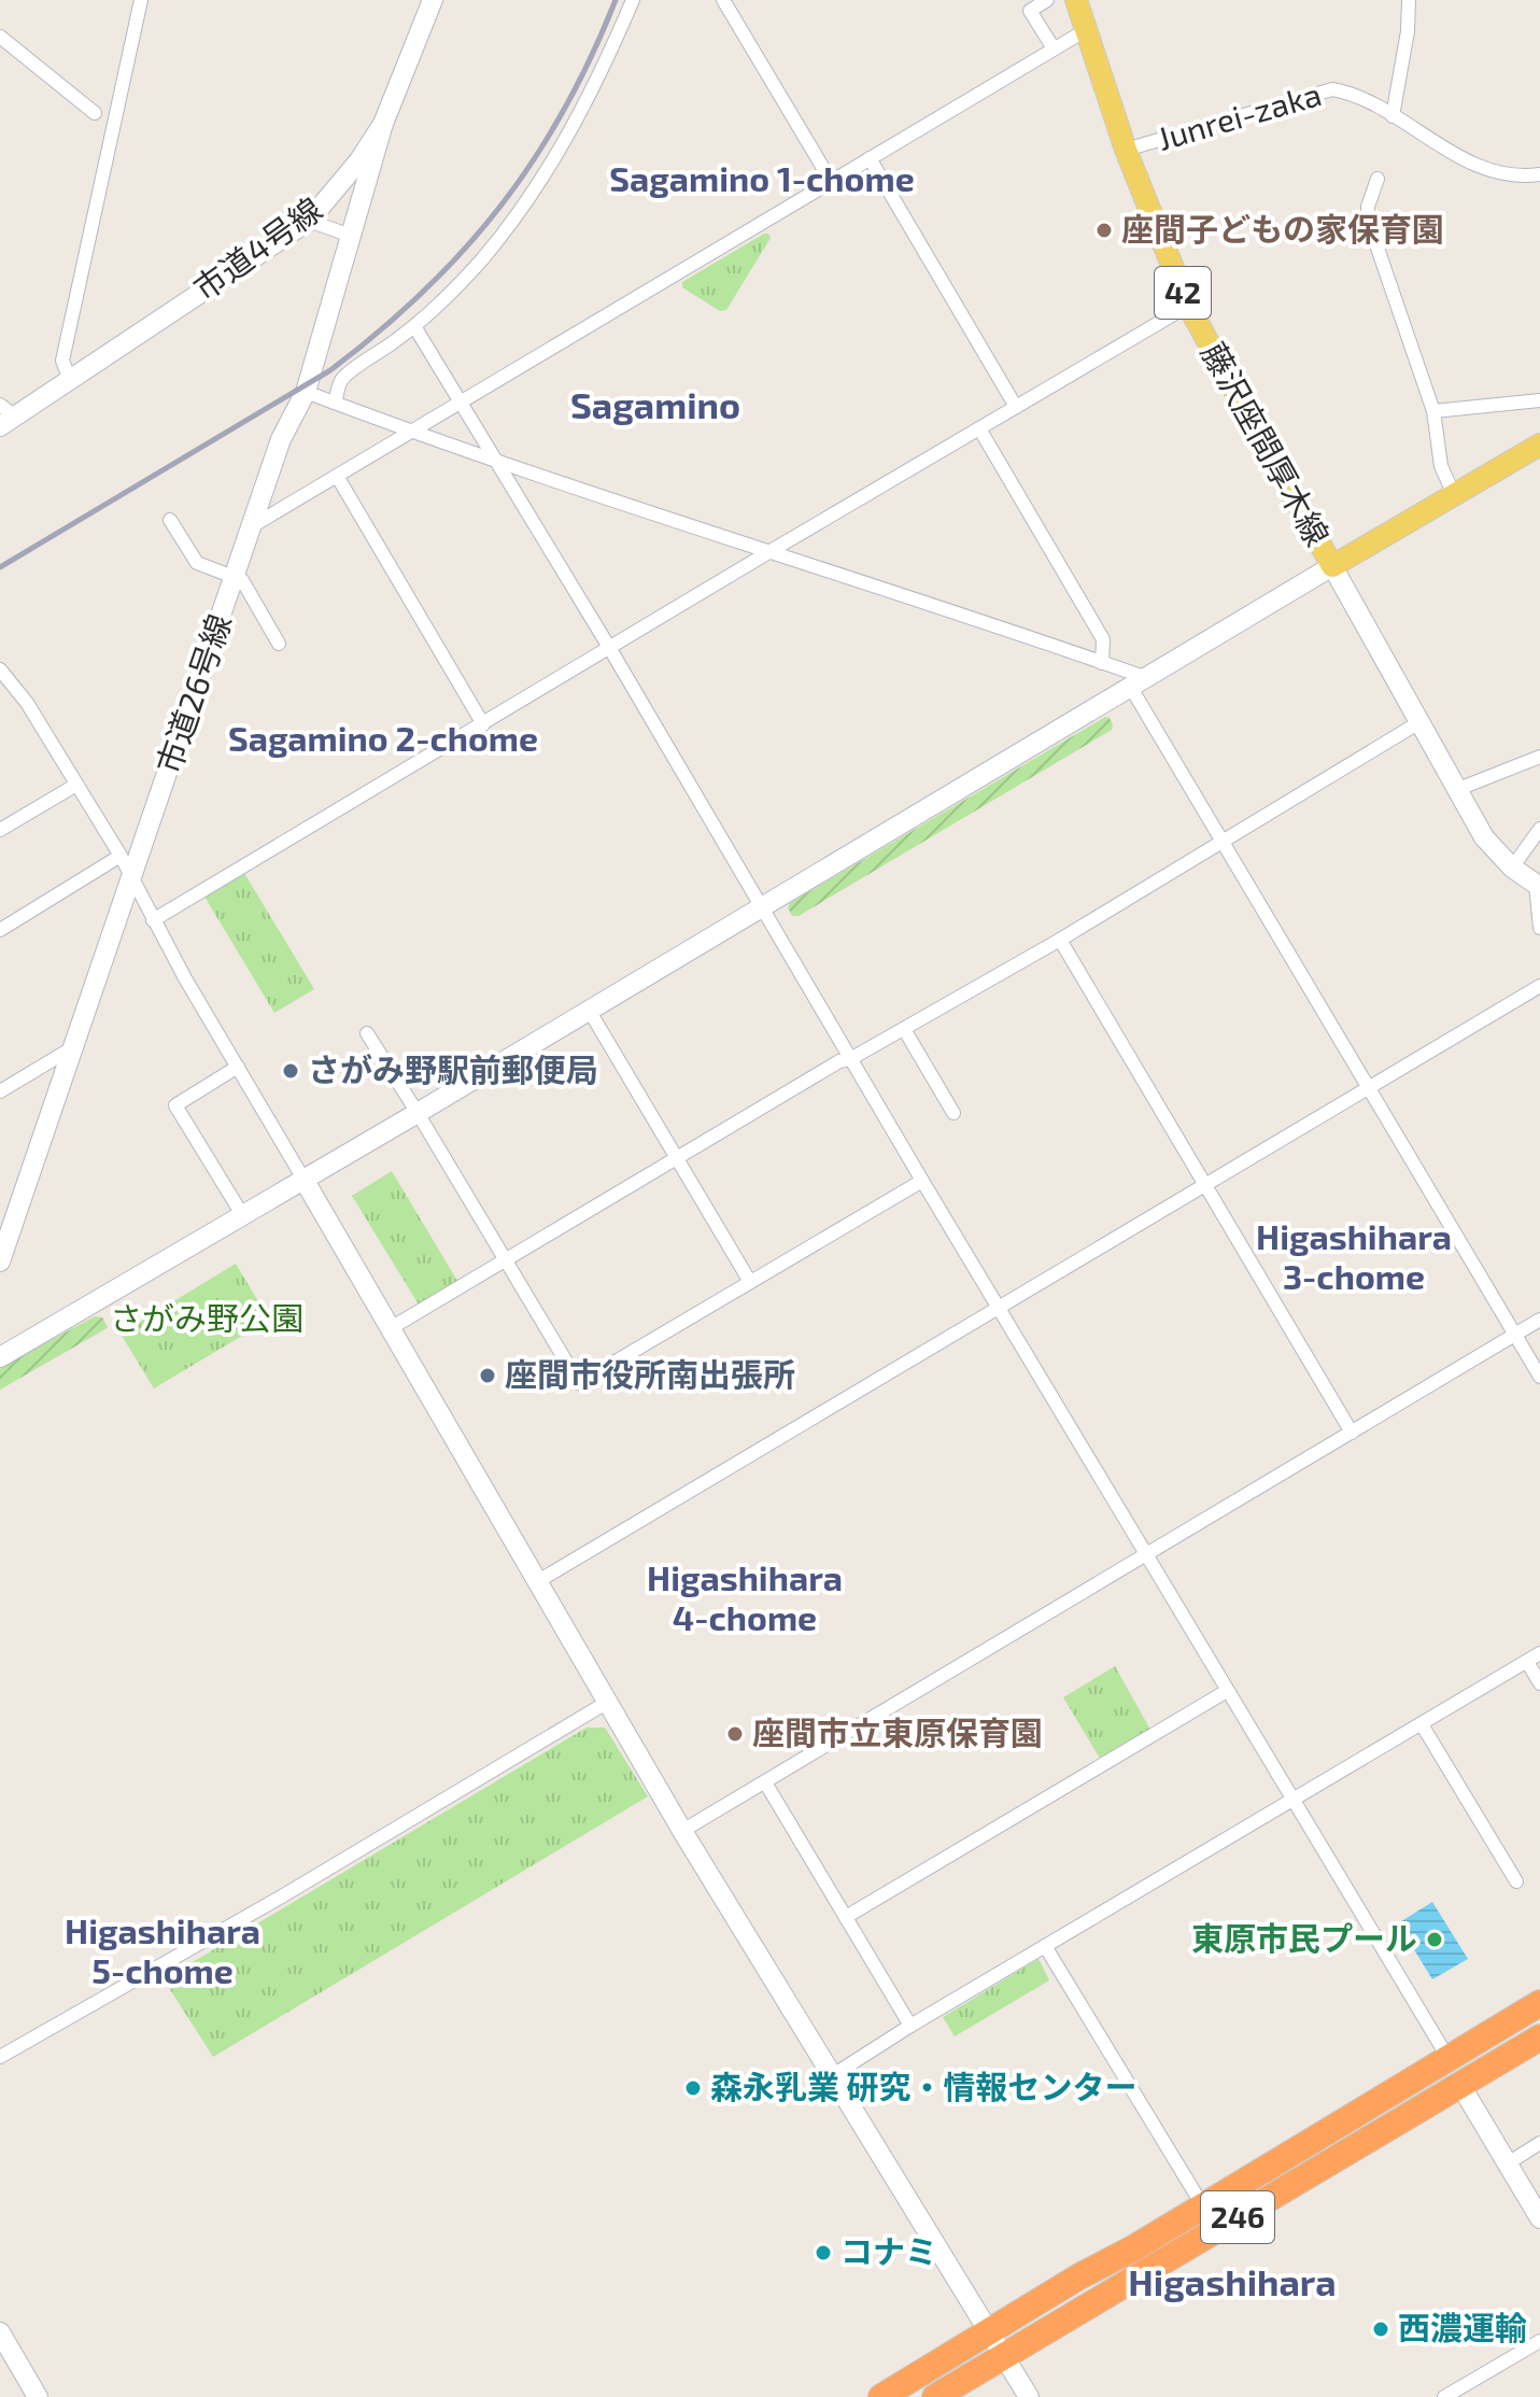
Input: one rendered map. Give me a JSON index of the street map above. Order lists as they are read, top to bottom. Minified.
{"streets":{"highway":["246"],"main road":["42","藤沢座間厚木線"],"street":["Junrei-zaka","市道4号線","市道26号線"]},"crossings":[["Junrei-zaka","藤沢座間厚木線"],["市道4号線","市道26号線"]],"districts":["Sagamino 1-chome","Sagamino","Sagamino 2-chome","Higashihara 3-chome","Higashihara 4-chome","Higashihara 5-chome","Higashihara"],"parks":["さがみ野公園"],"places":["座間子どもの家保育園","さがみ野駅前郵便局","座間市役所南出張所","座間市立東原保育園","東原市民プール","森永乳業 研究・情報センター","コナミ","西濃運輸"]}
